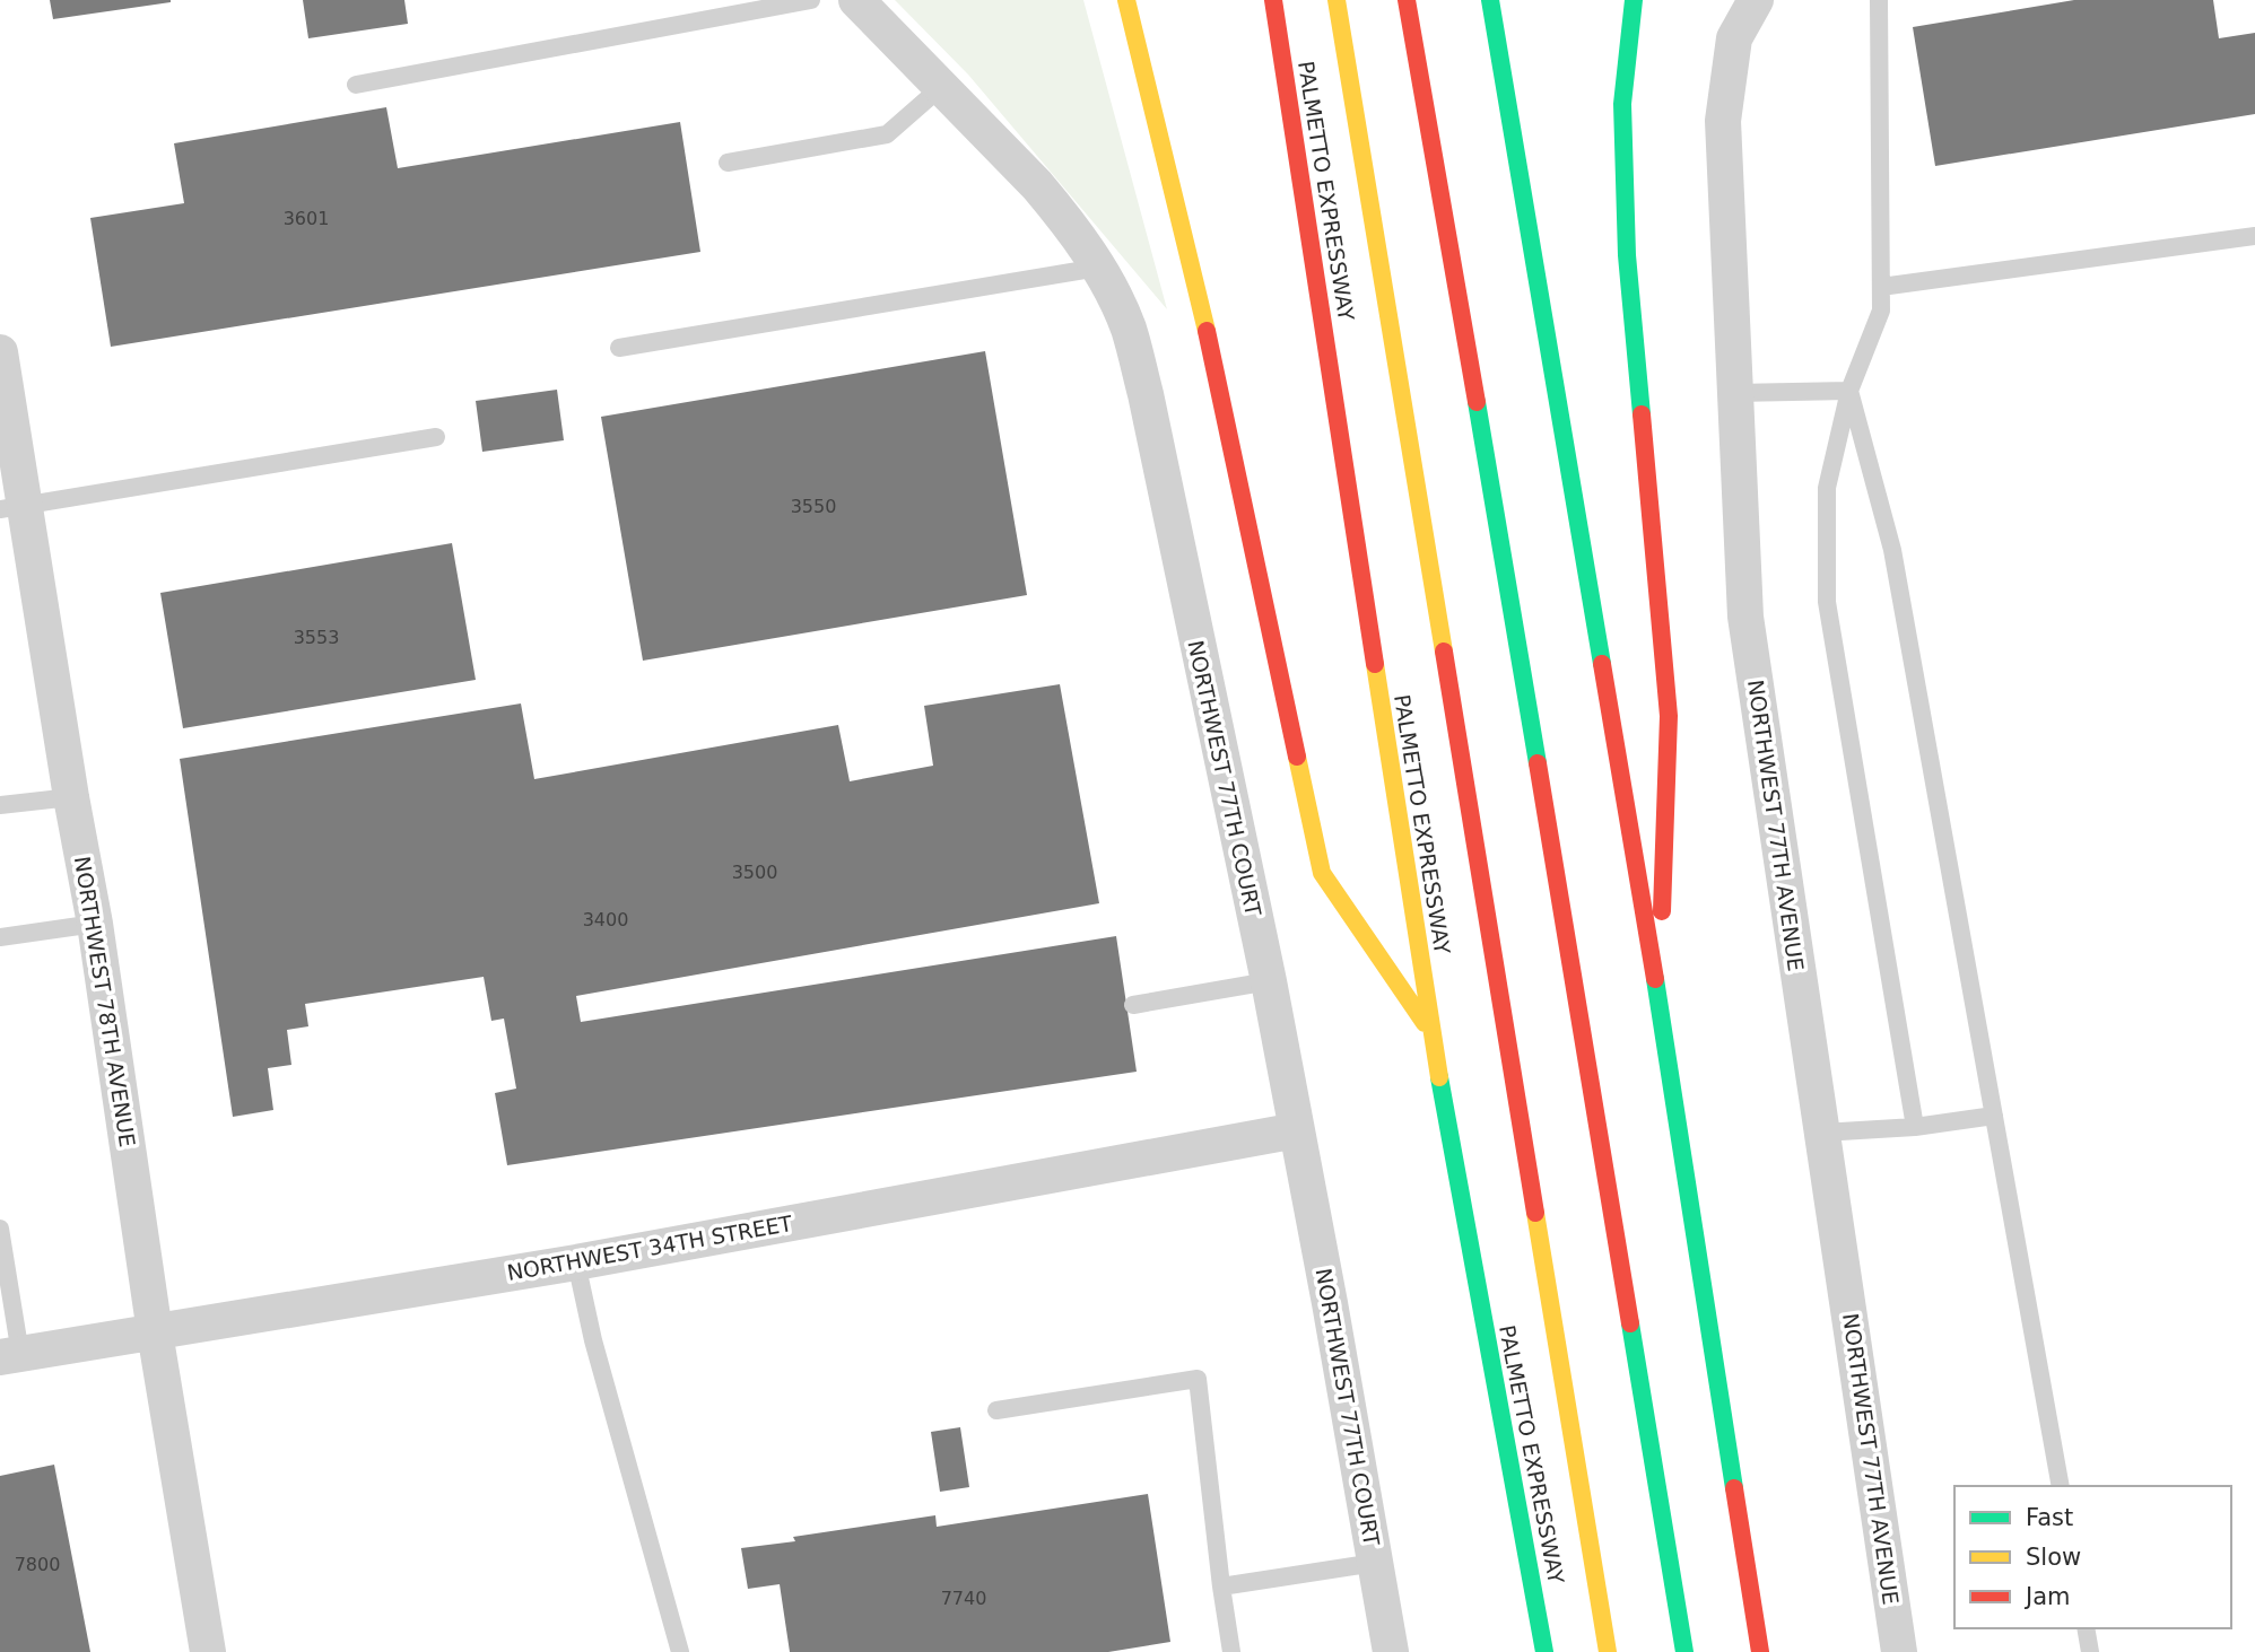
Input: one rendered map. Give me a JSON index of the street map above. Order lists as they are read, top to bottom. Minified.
{"streets":{"highway":["PALMETTO EXPRESSWAY"],"street":["NORTHWEST 77TH COURT","NORTHWEST 77TH AVENUE","NORTHWEST 78TH AVENUE","NORTHWEST 34TH STREET"]},"crossings":[["NORTHWEST 77TH COURT","NORTHWEST 34TH STREET"],["NORTHWEST 78TH AVENUE","NORTHWEST 34TH STREET"]],"house_numbers":["3601","3550","3553","3500","3400","7800","7740"],"legend":["Fast","Slow","Jam"]}
